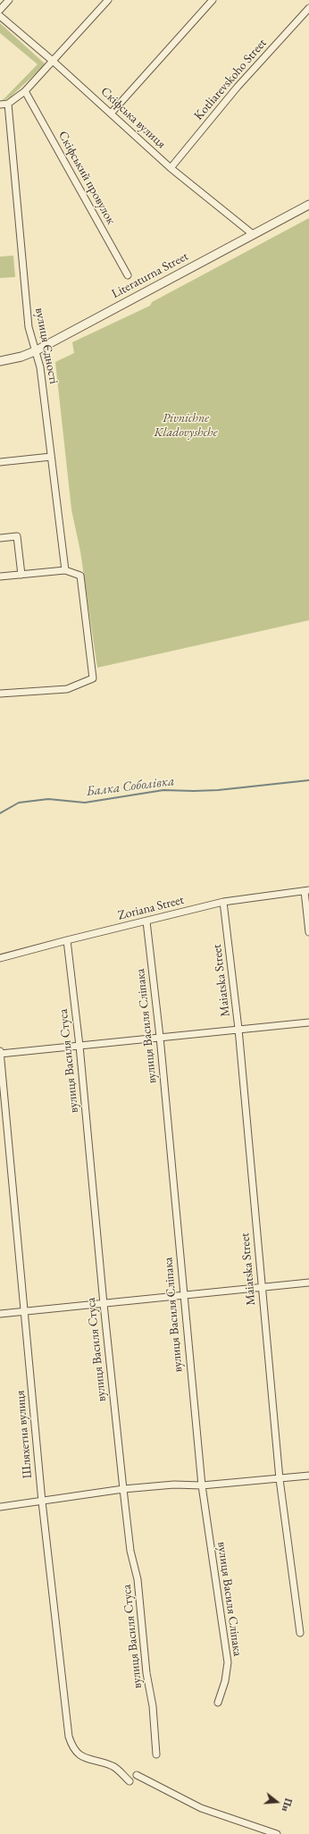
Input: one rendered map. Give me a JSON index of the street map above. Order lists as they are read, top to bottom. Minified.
{"streets":{"street":["Kotliarevskoho Street","Скіфська вулиця","Скіфський провулок","Literaturna Street","вулиця Єдності","Zoriana Street","Maiatska Street","вулиця Василя Сліпака","вулиця Василя Стуса","Шляхетна вулиця"]},"crossings":[["Kotliarevskoho Street","Скіфська вулиця"],["Скіфська вулиця","Literaturna Street"],["Literaturna Street","вулиця Єдності"],["Zoriana Street","Maiatska Street"],["Zoriana Street","вулиця Василя Сліпака"],["Zoriana Street","вулиця Василя Стуса"]],"water":["Балка Соболівка"],"parks":["Pivnichne Kladovyshche"],"north":"right"}
